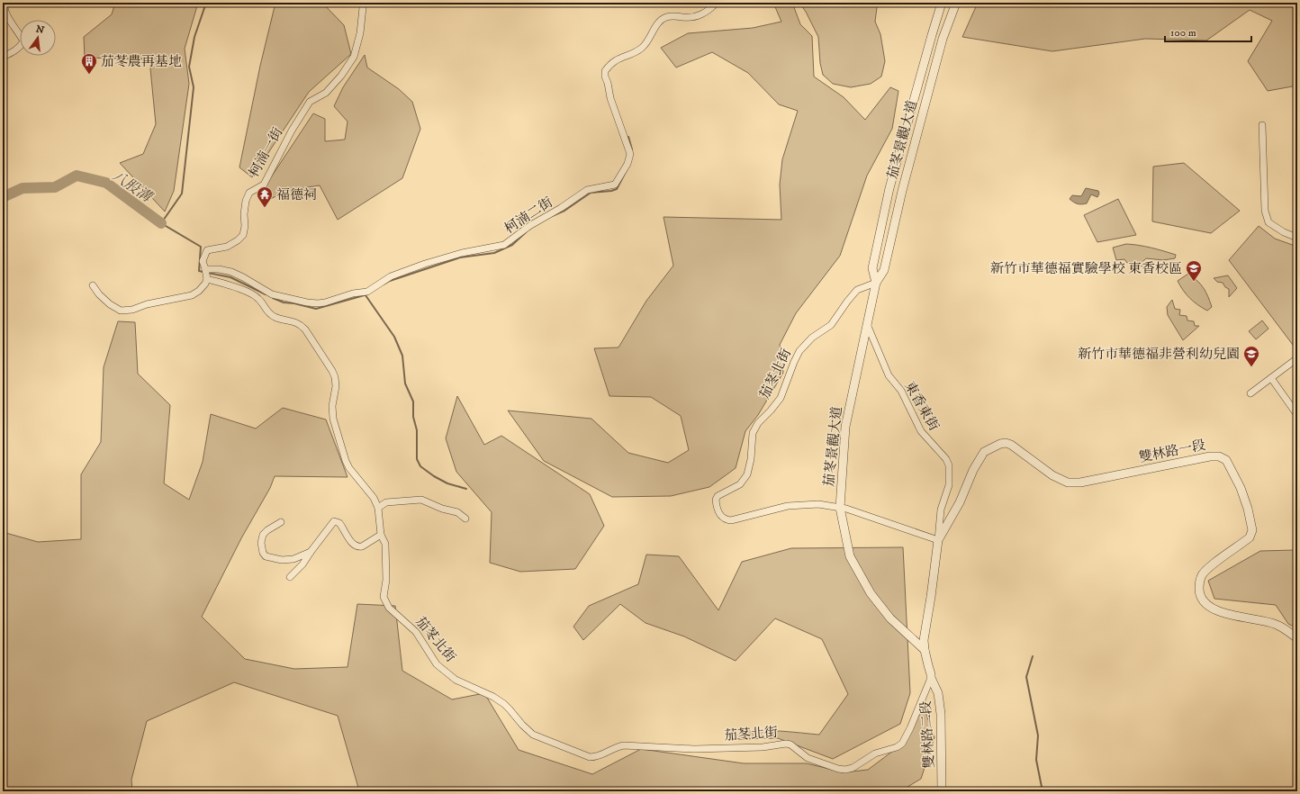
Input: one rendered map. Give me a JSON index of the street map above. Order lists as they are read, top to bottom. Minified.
{"streets":{"street":["茄苳景觀大道","柯湳一街","柯湳二街","茄苳北街","東香東街","雙林路一段","雙林路二段"]},"crossings":[["茄苳景觀大道","茄苳北街"],["茄苳景觀大道","東香東街"],["柯湳一街","柯湳二街"],["柯湳一街","茄苳北街"],["茄苳北街","東香東街"],["茄苳北街","雙林路一段"],["茄苳北街","雙林路二段"],["東香東街","雙林路一段"]],"water":["八股溝"],"places":{"building":["茄苳農再基地"],"temple":["福德祠"],"school or university":["新竹市華德福實驗學校 東香校區","新竹市華德福非營利幼兒園"]},"scale_bar":"100 m","north":"top"}
